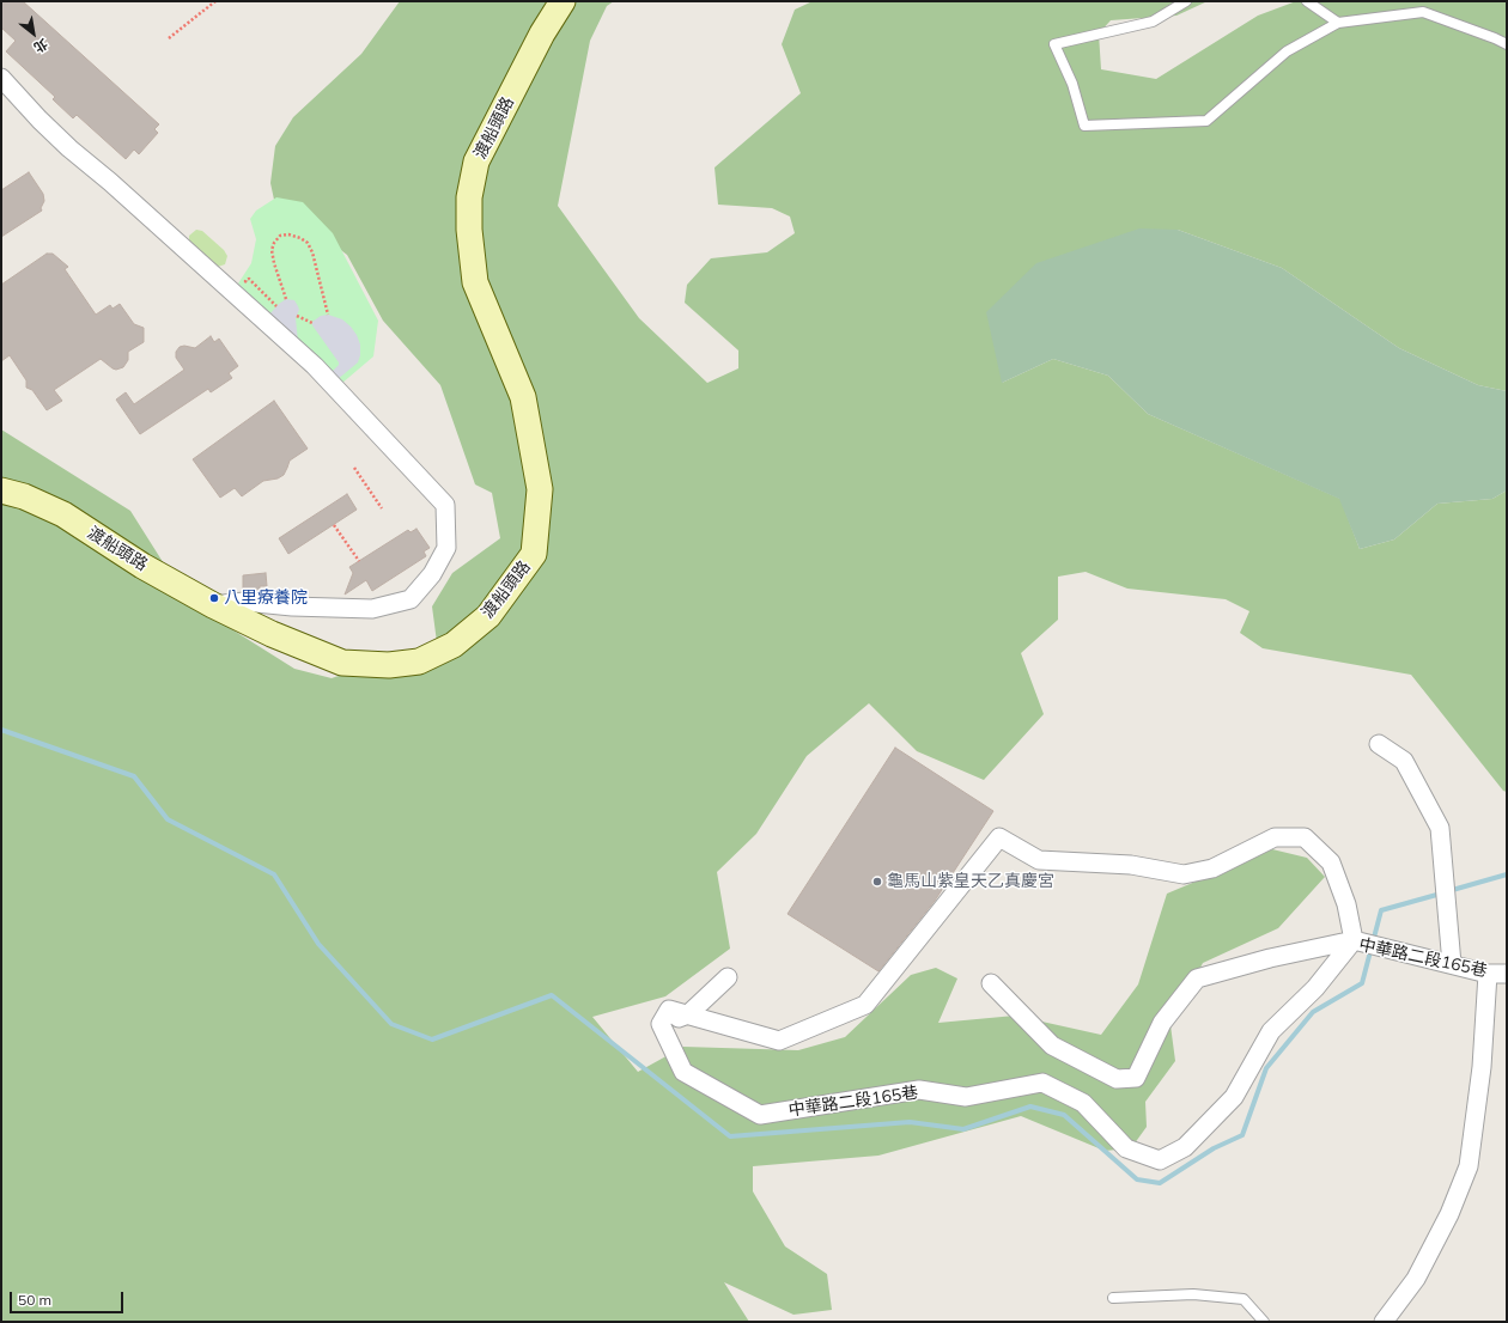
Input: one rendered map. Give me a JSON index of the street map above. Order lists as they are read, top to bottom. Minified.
{"streets":{"street":["渡船頭路","中華路二段165巷"]},"places":["八里療養院","龜馬山紫皇天乙真慶宮"],"scale_bar":"50 m","north":"bottom right"}
